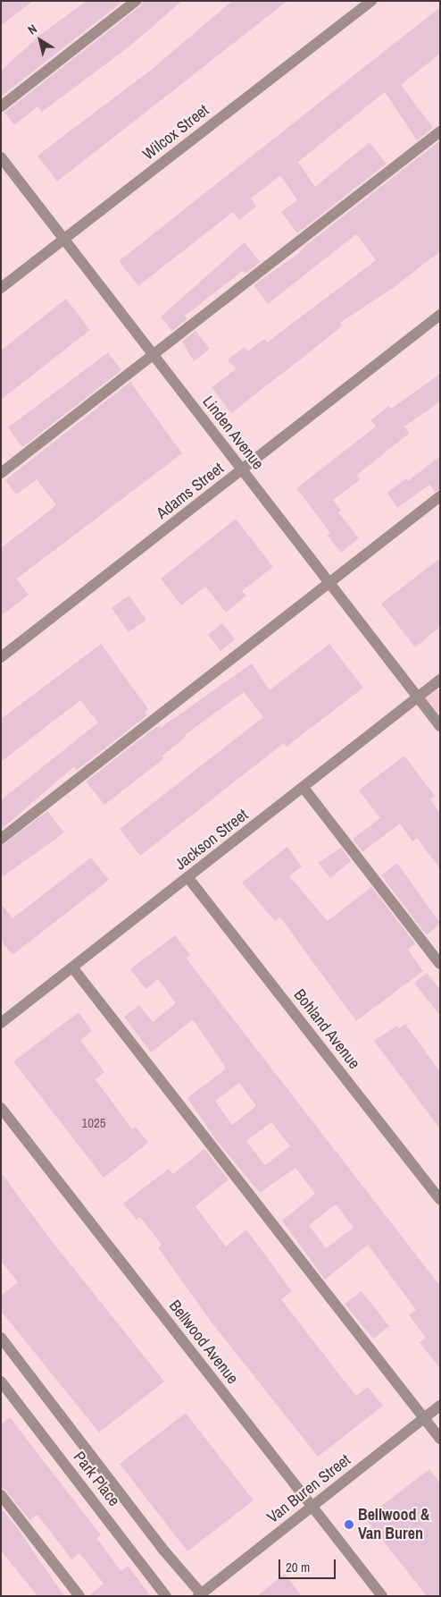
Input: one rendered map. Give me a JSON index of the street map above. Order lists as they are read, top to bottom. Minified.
{"streets":{"street":["Wilcox Street","Linden Avenue","Adams Street","Jackson Street","Bohland Avenue","Bellwood Avenue","Park Place","Van Buren Street"]},"crossings":[["Wilcox Street","Linden Avenue"],["Linden Avenue","Adams Street"],["Linden Avenue","Jackson Street"],["Jackson Street","Bohland Avenue"],["Bellwood Avenue","Van Buren Street"]],"places":["Bellwood & Van Buren"],"house_numbers":["1025"],"scale_bar":"20 m","north":"top left"}
